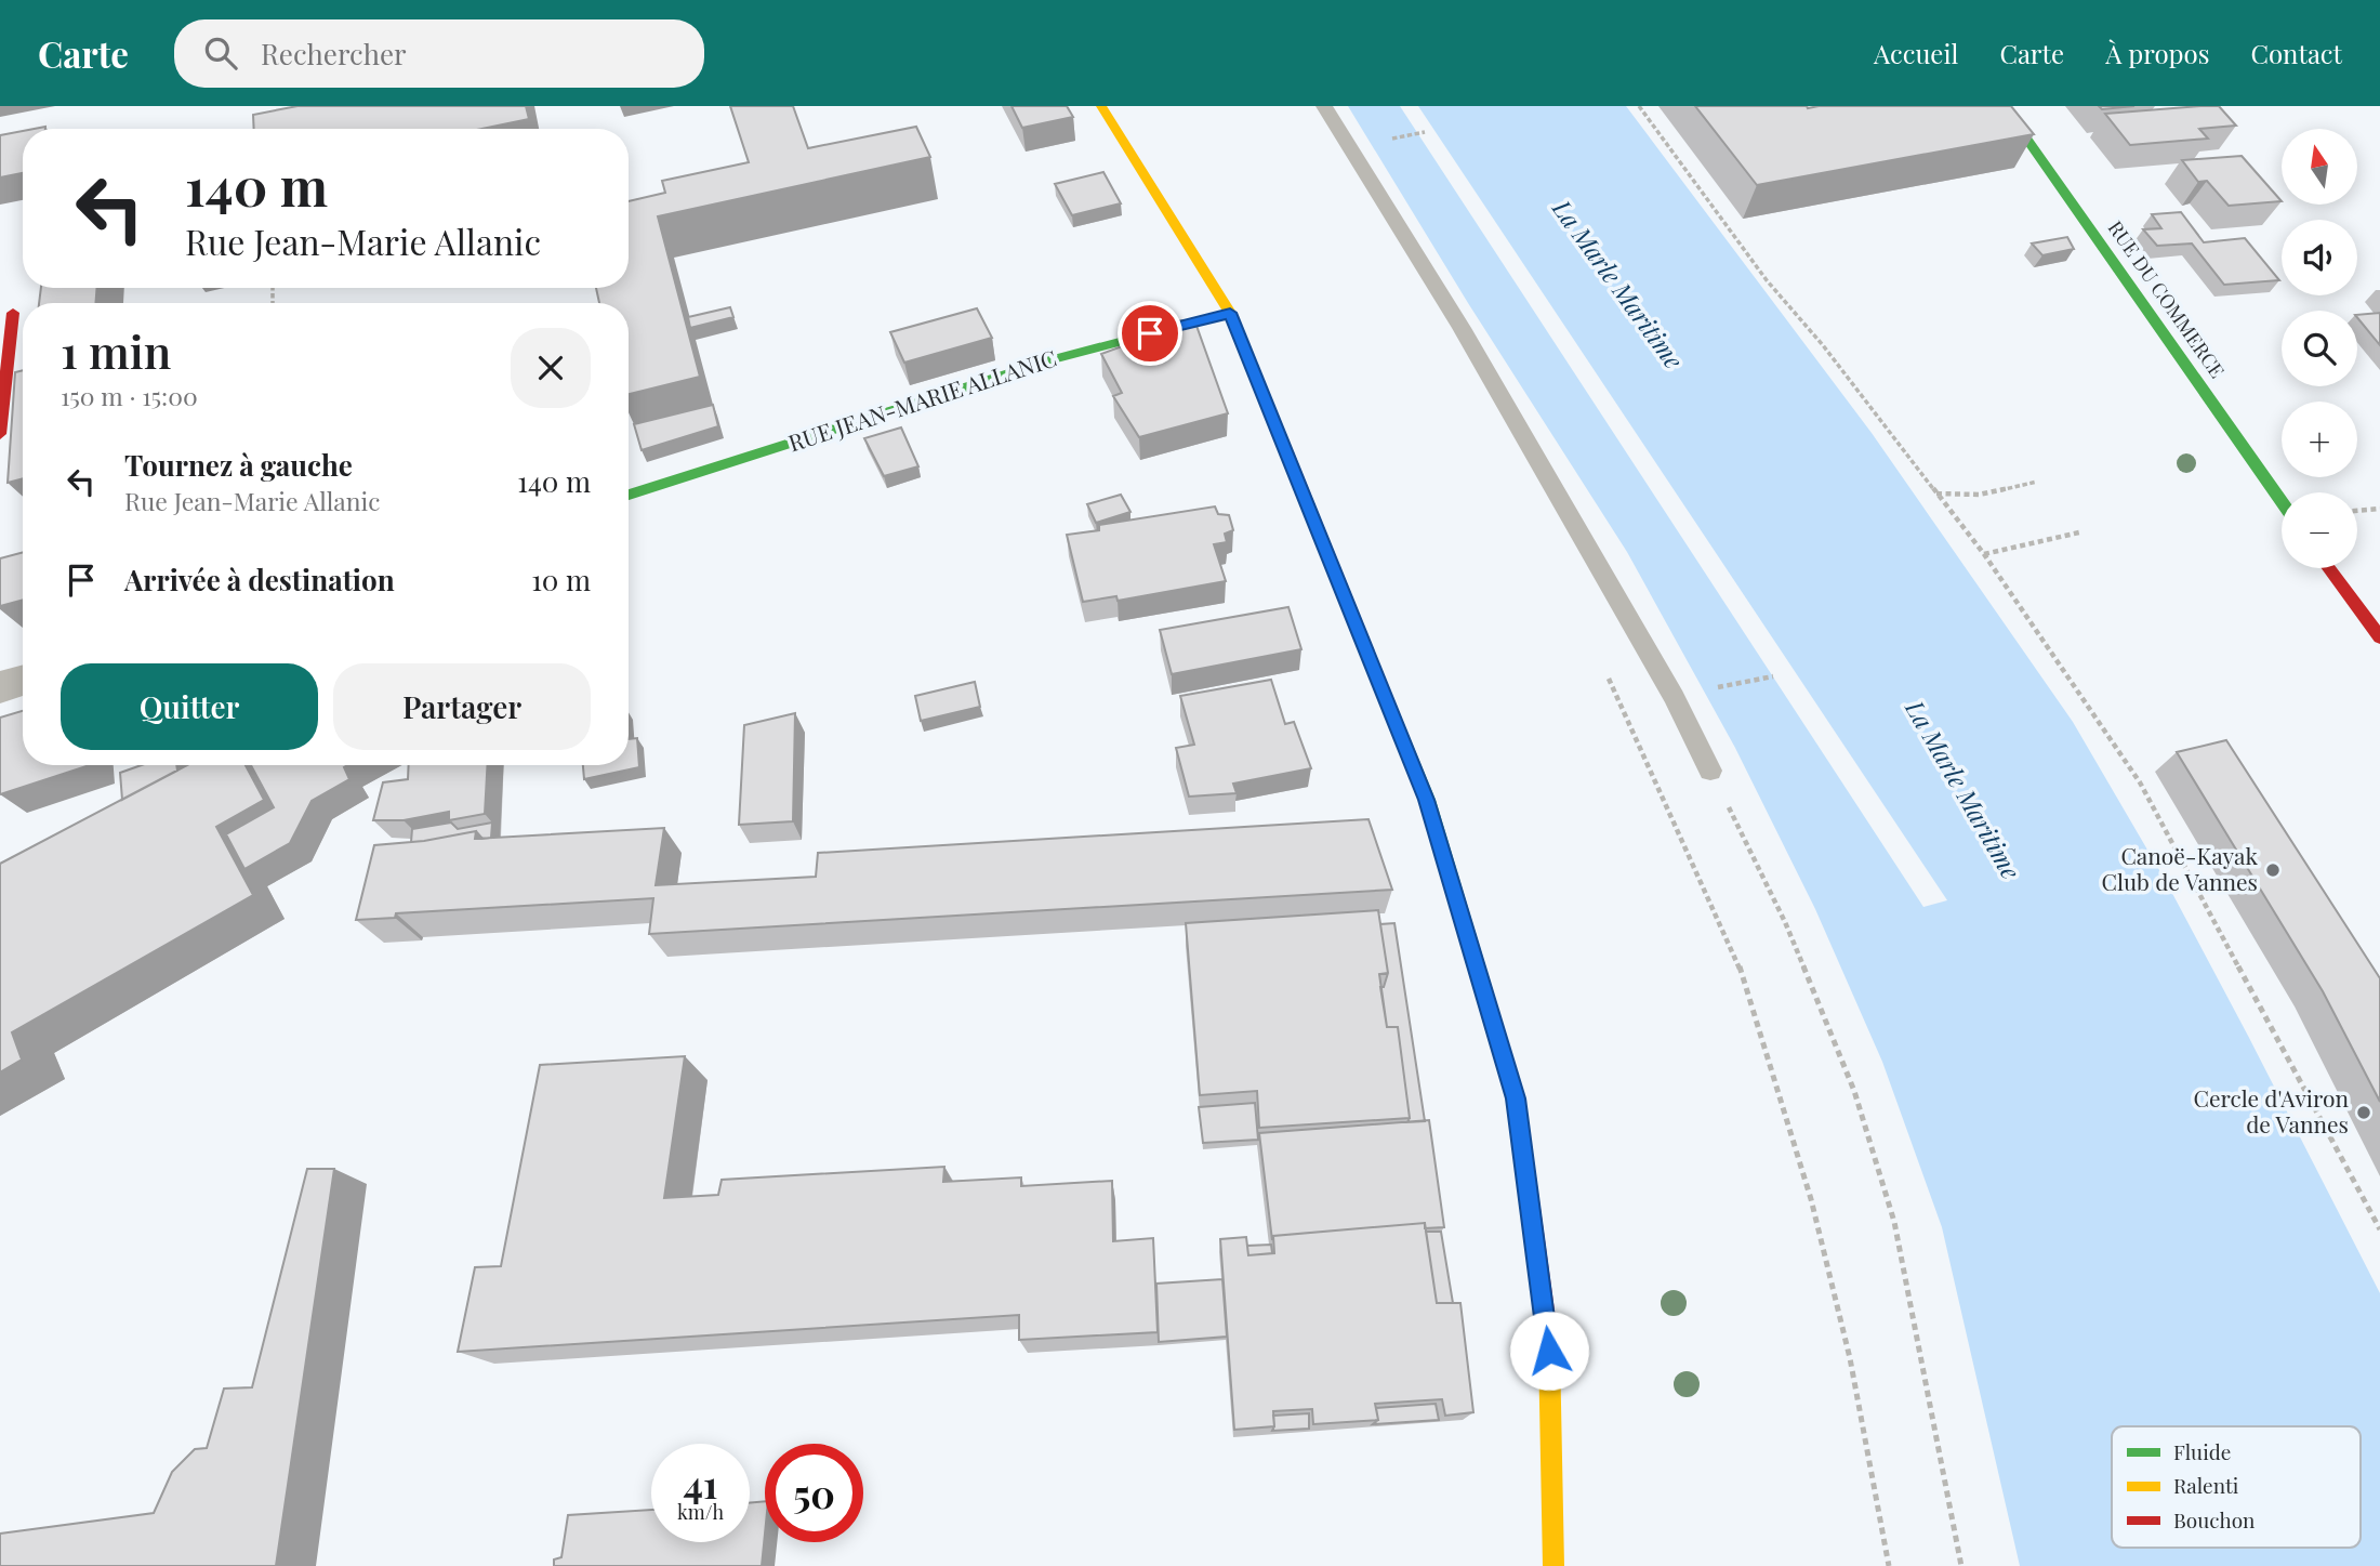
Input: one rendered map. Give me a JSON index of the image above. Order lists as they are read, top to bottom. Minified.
{"streets":{"street":["RUE DU COMMERCE","RUE JEAN-MARIE ALLANIC"]},"water":["La Marle Maritime"],"places":["Canoë-Kayak Club de Vannes","Cercle d'Aviron de Vannes"],"legend":["Fluide","Ralenti","Bouchon"],"north":"top","page":{"header":"Carte","search":"Rechercher","nav":["Accueil","Carte","À propos","Contact"],"map_buttons":["+","−"],"turn":["140 m","Rue Jean-Marie Allanic"],"heading":["1 min","150 m · 15:00"],"list":[{"name":"Tournez à gauche","note":"Rue Jean-Marie Allanic","value":"140 m"},{"name":"Arrivée à destination","value":"10 m"}],"buttons":["Quitter","Partager"],"speed":"41 km/h","limit":"50"}}
